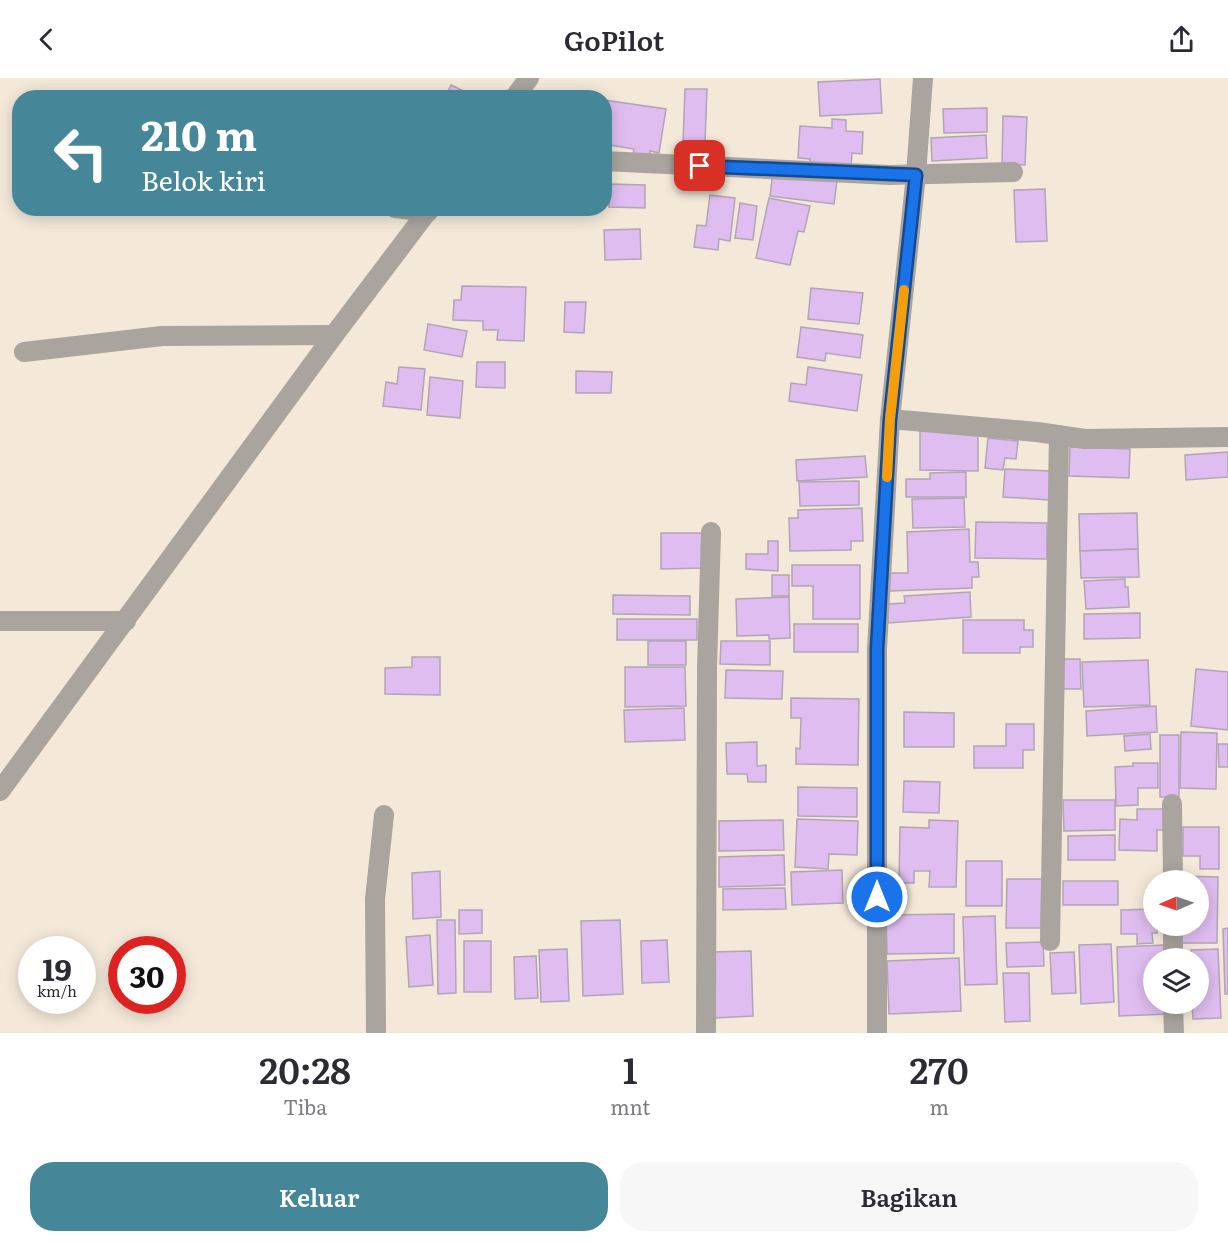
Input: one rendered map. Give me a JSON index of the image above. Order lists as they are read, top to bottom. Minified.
{"north":"left","page":{"header":"GoPilot","turn":["210 m","Belok kiri"],"speed":"19 km/h","limit":"30","eta":["20:28","Tiba","1","mnt","270","m"],"buttons":["Keluar","Bagikan"]}}
